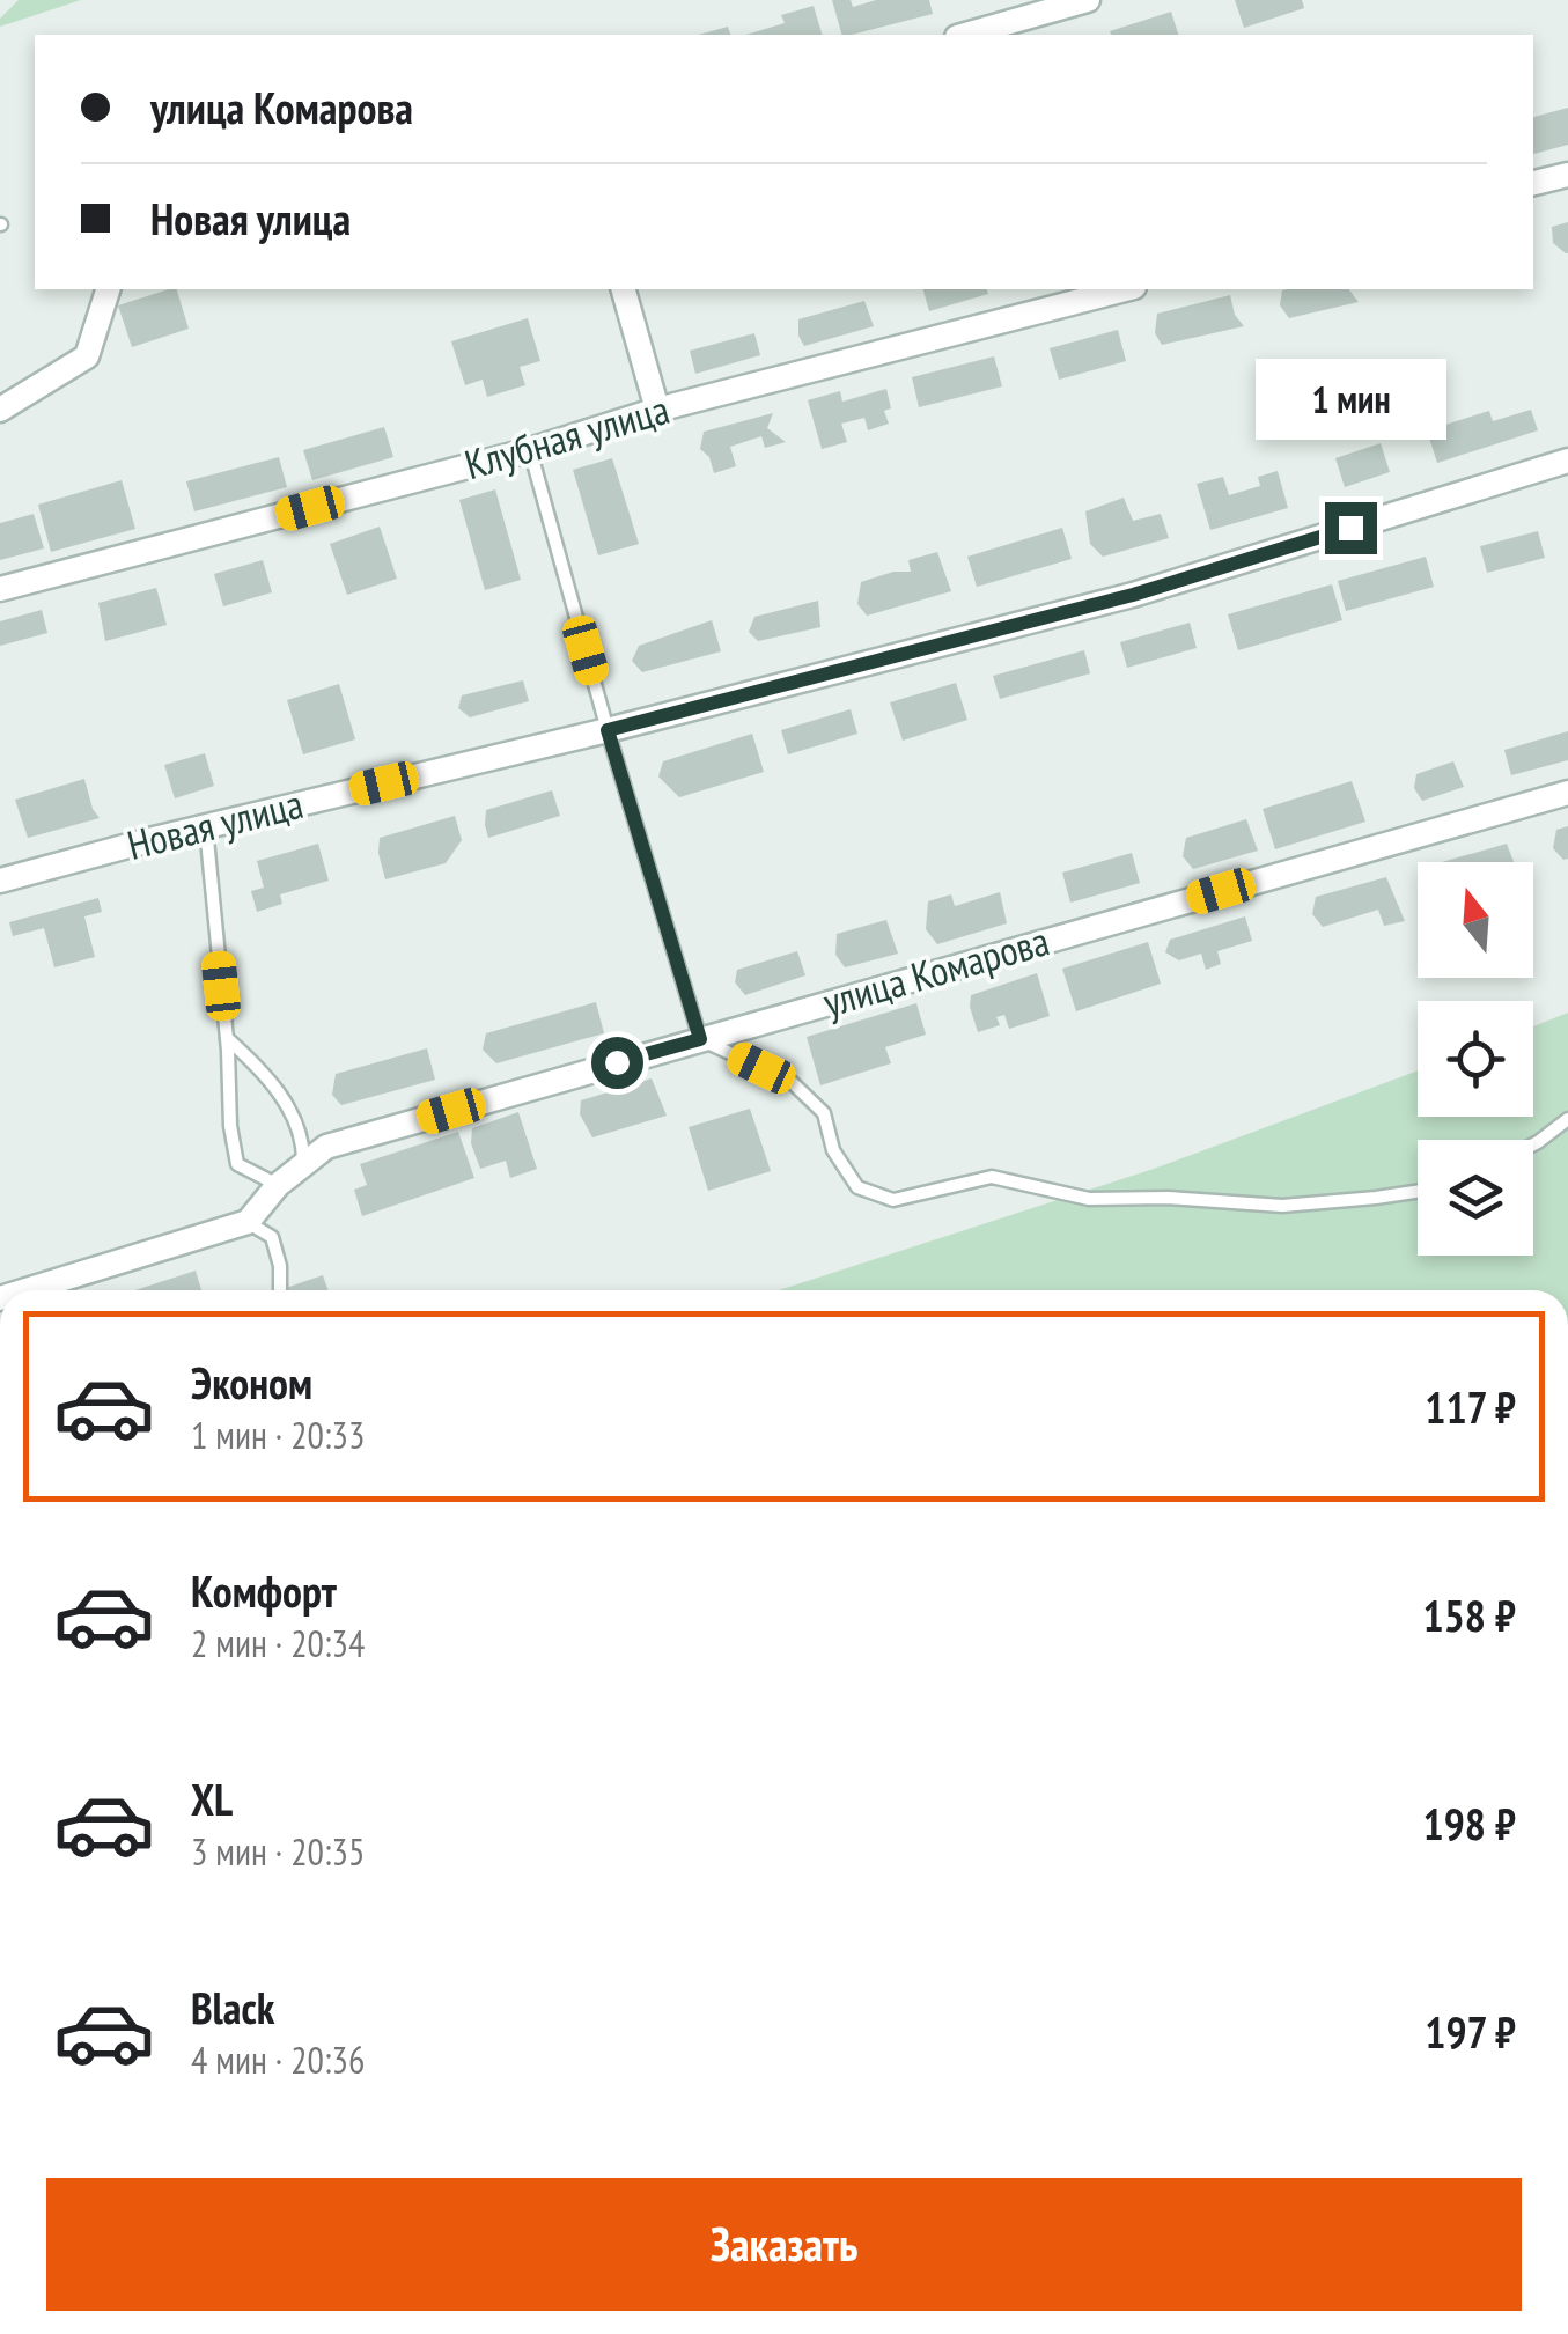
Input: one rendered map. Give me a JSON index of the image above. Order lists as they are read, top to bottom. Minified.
{"streets":{"street":["Клубная улица","Новая улица","улица Комарова"]},"north":"top","page":{"banner":["улица Комарова","Новая улица"],"bubble":"1 мин","list":[{"name":"Эконом","note":"1 мин · 20:33","value":"117 ₽"},{"name":"Комфорт","note":"2 мин · 20:34","value":"158 ₽"},{"name":"XL","note":"3 мин · 20:35","value":"198 ₽"},{"name":"Black","note":"4 мин · 20:36","value":"197 ₽"}],"buttons":"Заказать"}}
